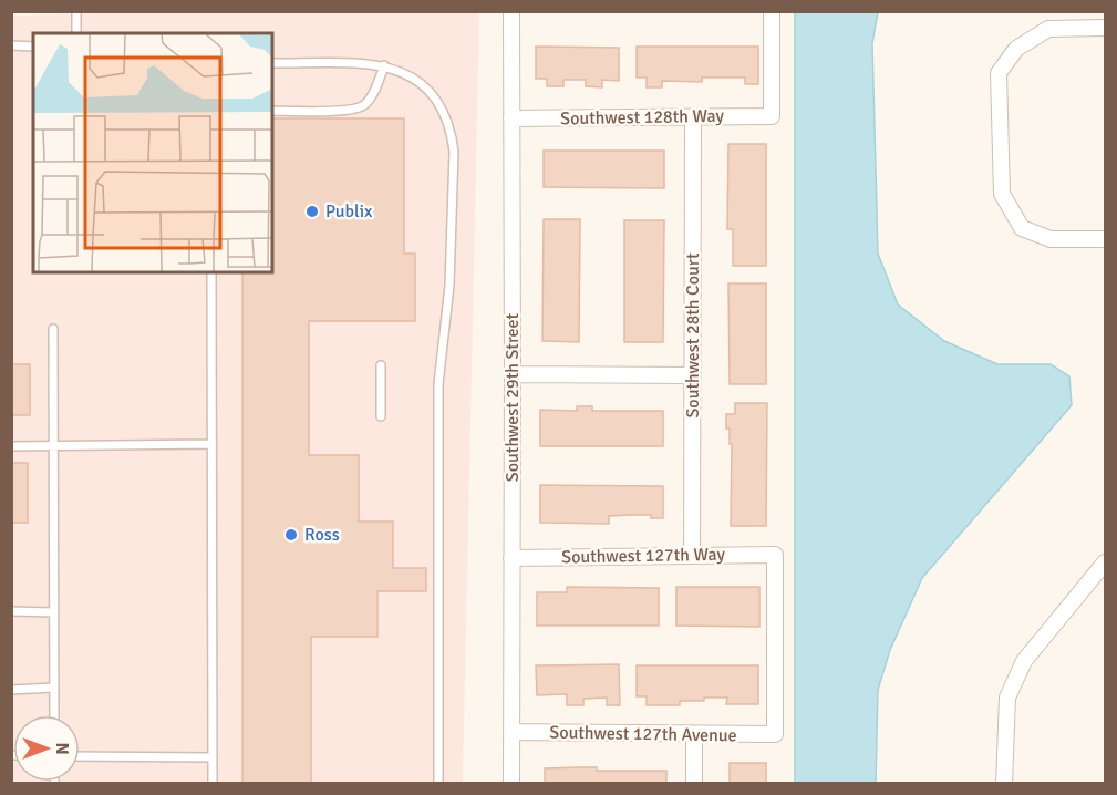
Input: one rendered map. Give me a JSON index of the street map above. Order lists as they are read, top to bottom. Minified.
{"streets":{"street":["Southwest 128th Way","Southwest 28th Court","Southwest 29th Street","Southwest 127th Way","Southwest 127th Avenue"]},"crossings":[["Southwest 128th Way","Southwest 28th Court"],["Southwest 128th Way","Southwest 29th Street"],["Southwest 28th Court","Southwest 127th Way"],["Southwest 29th Street","Southwest 127th Way"],["Southwest 29th Street","Southwest 127th Avenue"],["Southwest 127th Way","Southwest 127th Avenue"]],"places":["Publix","Ross"],"north":"right"}
